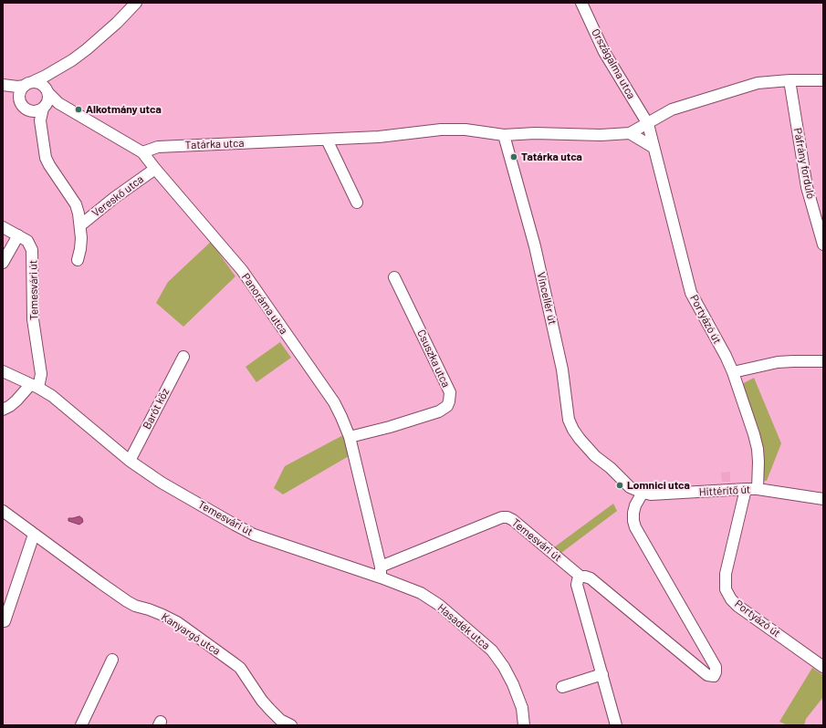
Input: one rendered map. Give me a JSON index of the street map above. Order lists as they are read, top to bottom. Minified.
{"streets":{"street":["Országalma utca","Tatárka utca","Páfrány forduló","Vereskő utca","Temesvári út","Vincellér út","Panoráma utca","Portyázó út","Csuszka utca","Barót köz","Hittérítő út","Hasadék utca","Kanyargó utca"]},"crossings":[["Országalma utca","Tatárka utca"],["Országalma utca","Portyázó út"],["Tatárka utca","Páfrány forduló"],["Tatárka utca","Vincellér út"],["Tatárka utca","Panoráma utca"],["Tatárka utca","Portyázó út"],["Vereskő utca","Panoráma utca"],["Temesvári út","Panoráma utca"],["Temesvári út","Barót köz"],["Temesvári út","Hasadék utca"],["Vincellér út","Hittérítő út"],["Panoráma utca","Csuszka utca"],["Panoráma utca","Hasadék utca"],["Portyázó út","Hittérítő út"]],"places":["Alkotmány utca","Tatárka utca","Lomnici utca"]}
